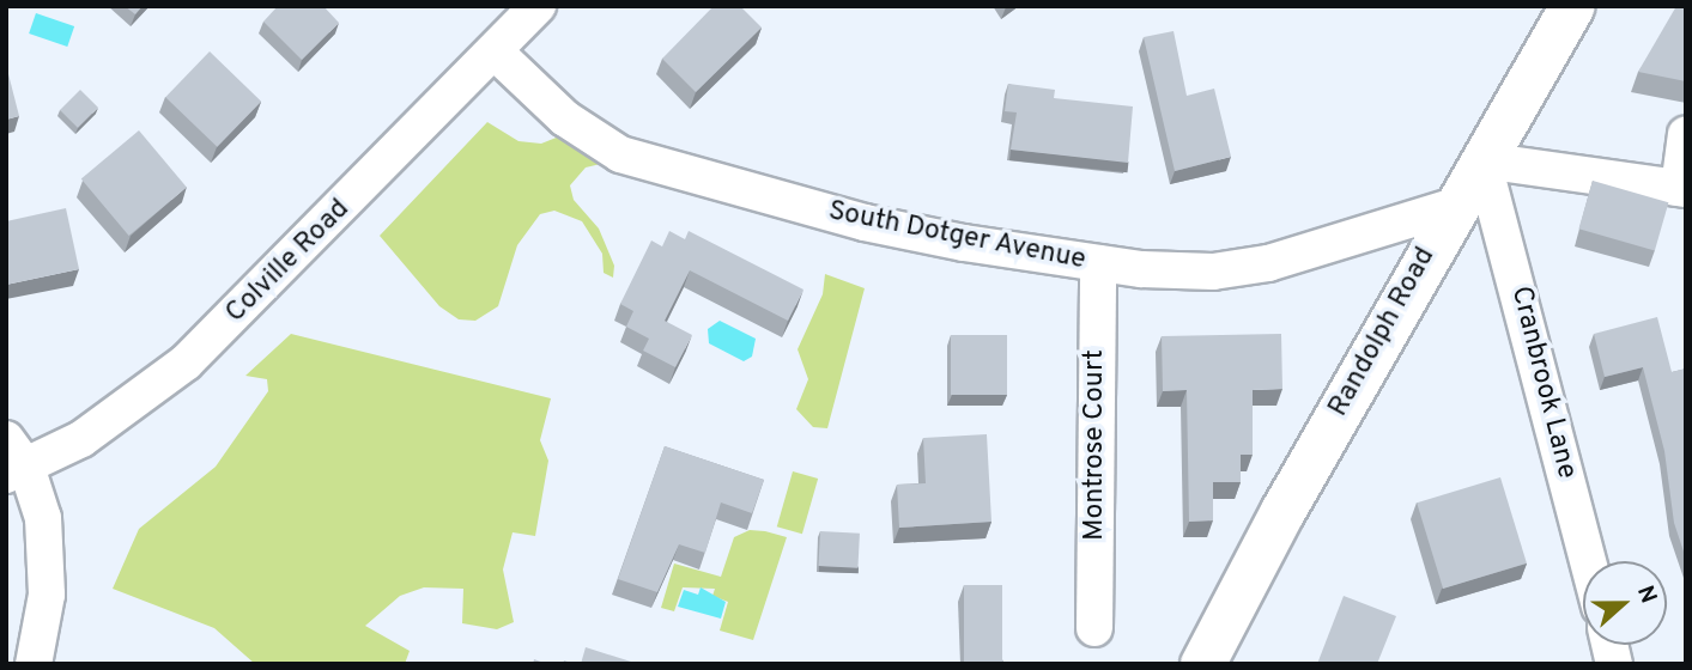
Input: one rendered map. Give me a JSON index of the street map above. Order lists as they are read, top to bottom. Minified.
{"streets":{"main road":["Randolph Road"],"street":["South Dotger Avenue","Colville Road","Cranbrook Lane","Montrose Court"]},"crossings":[["South Dotger Avenue","Colville Road"],["South Dotger Avenue","Randolph Road"],["South Dotger Avenue","Montrose Court"],["Randolph Road","Cranbrook Lane"]],"north":"right"}
